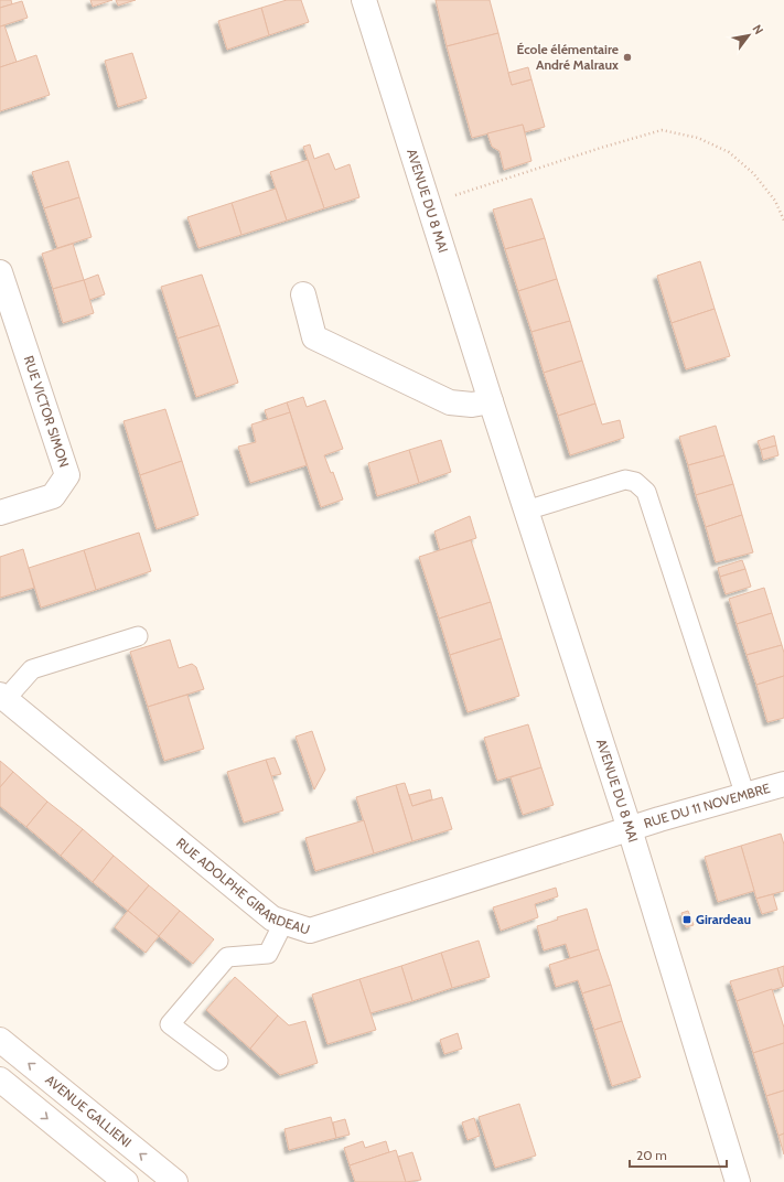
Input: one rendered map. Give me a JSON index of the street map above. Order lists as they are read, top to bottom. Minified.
{"streets":{"street":["AVENUE DU 8 MAI","RUE VICTOR SIMON","RUE DU 11 NOVEMBRE","RUE ADOLPHE GIRARDEAU","AVENUE GALLIENI"]},"crossings":[["AVENUE DU 8 MAI","RUE DU 11 NOVEMBRE"],["AVENUE DU 8 MAI","RUE ADOLPHE GIRARDEAU"],["RUE DU 11 NOVEMBRE","RUE ADOLPHE GIRARDEAU"]],"places":{"other":["École élémentaire André Malraux"],"transit":["Girardeau"]},"scale_bar":"20 m","north":"top right"}
